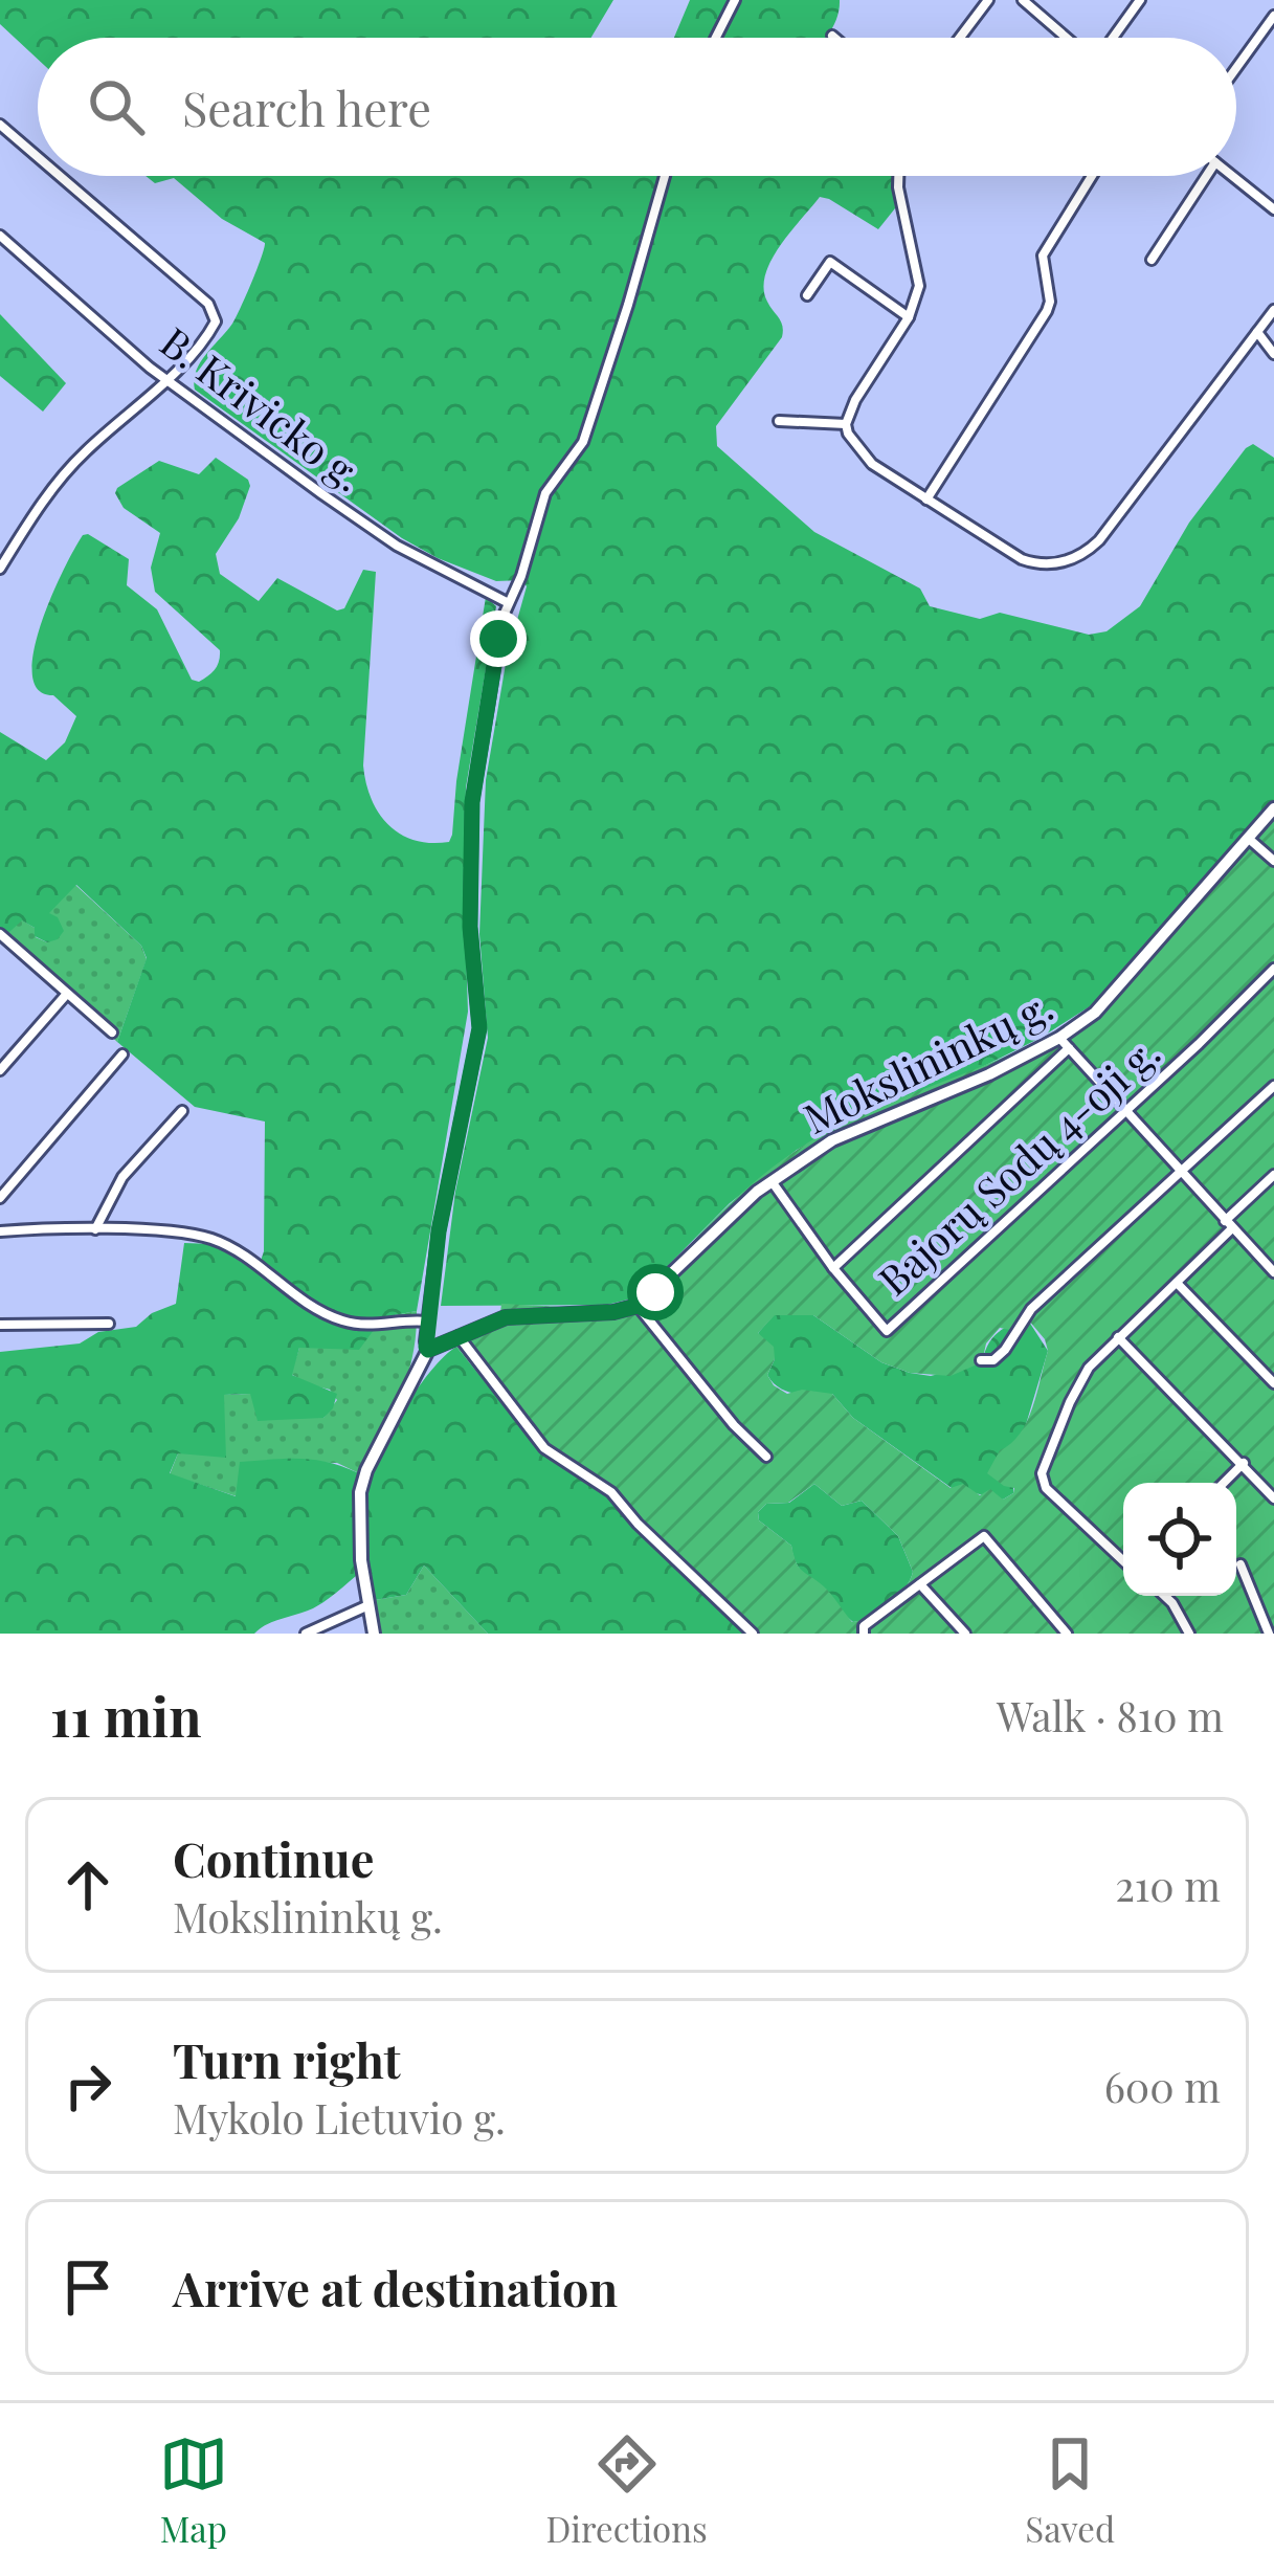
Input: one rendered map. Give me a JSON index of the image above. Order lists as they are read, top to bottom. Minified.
{"streets":{"street":["B. Krivicko g.","Mokslininkų g.","Bajorų Sodų 4-oji g."]},"crossings":[["Mokslininkų g.","Bajorų Sodų 4-oji g."]],"page":{"search":"Search here","heading":["11 min","Walk · 810 m"],"list":[["Continue","Mokslininkų g.","210 m"],["Turn right","Mykolo Lietuvio g.","600 m"],"Arrive at destination"],"nav":["Map","Directions","Saved"]}}
